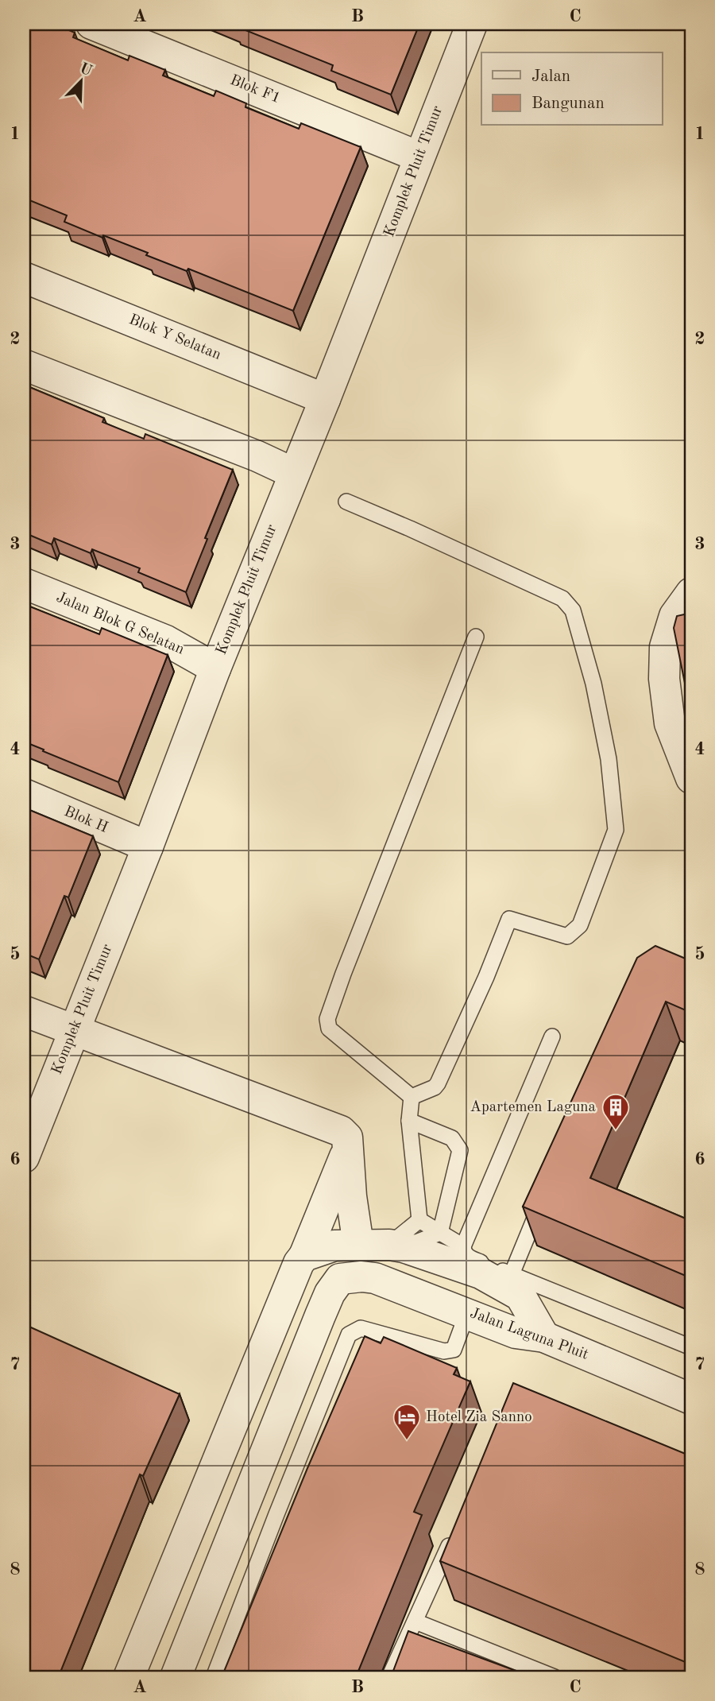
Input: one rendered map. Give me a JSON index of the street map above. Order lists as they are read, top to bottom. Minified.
{"streets":{"street":["Blok F1","Komplek Pluit Timur","Blok Y Selatan","Jalan Blok G Selatan","Blok H","Jalan Laguna Pluit"]},"crossings":[["Blok F1","Komplek Pluit Timur"],["Komplek Pluit Timur","Blok Y Selatan"],["Komplek Pluit Timur","Jalan Blok G Selatan"],["Komplek Pluit Timur","Blok H"]],"places":{"building":["Apartemen Laguna"],"hotel":["Hotel Zia Sanno"]},"legend":["Jalan","Bangunan"],"north":"top right","grid":{"columns":["A","B","C"],"rows":["1","2","3","4","5","6","7","8"]}}
